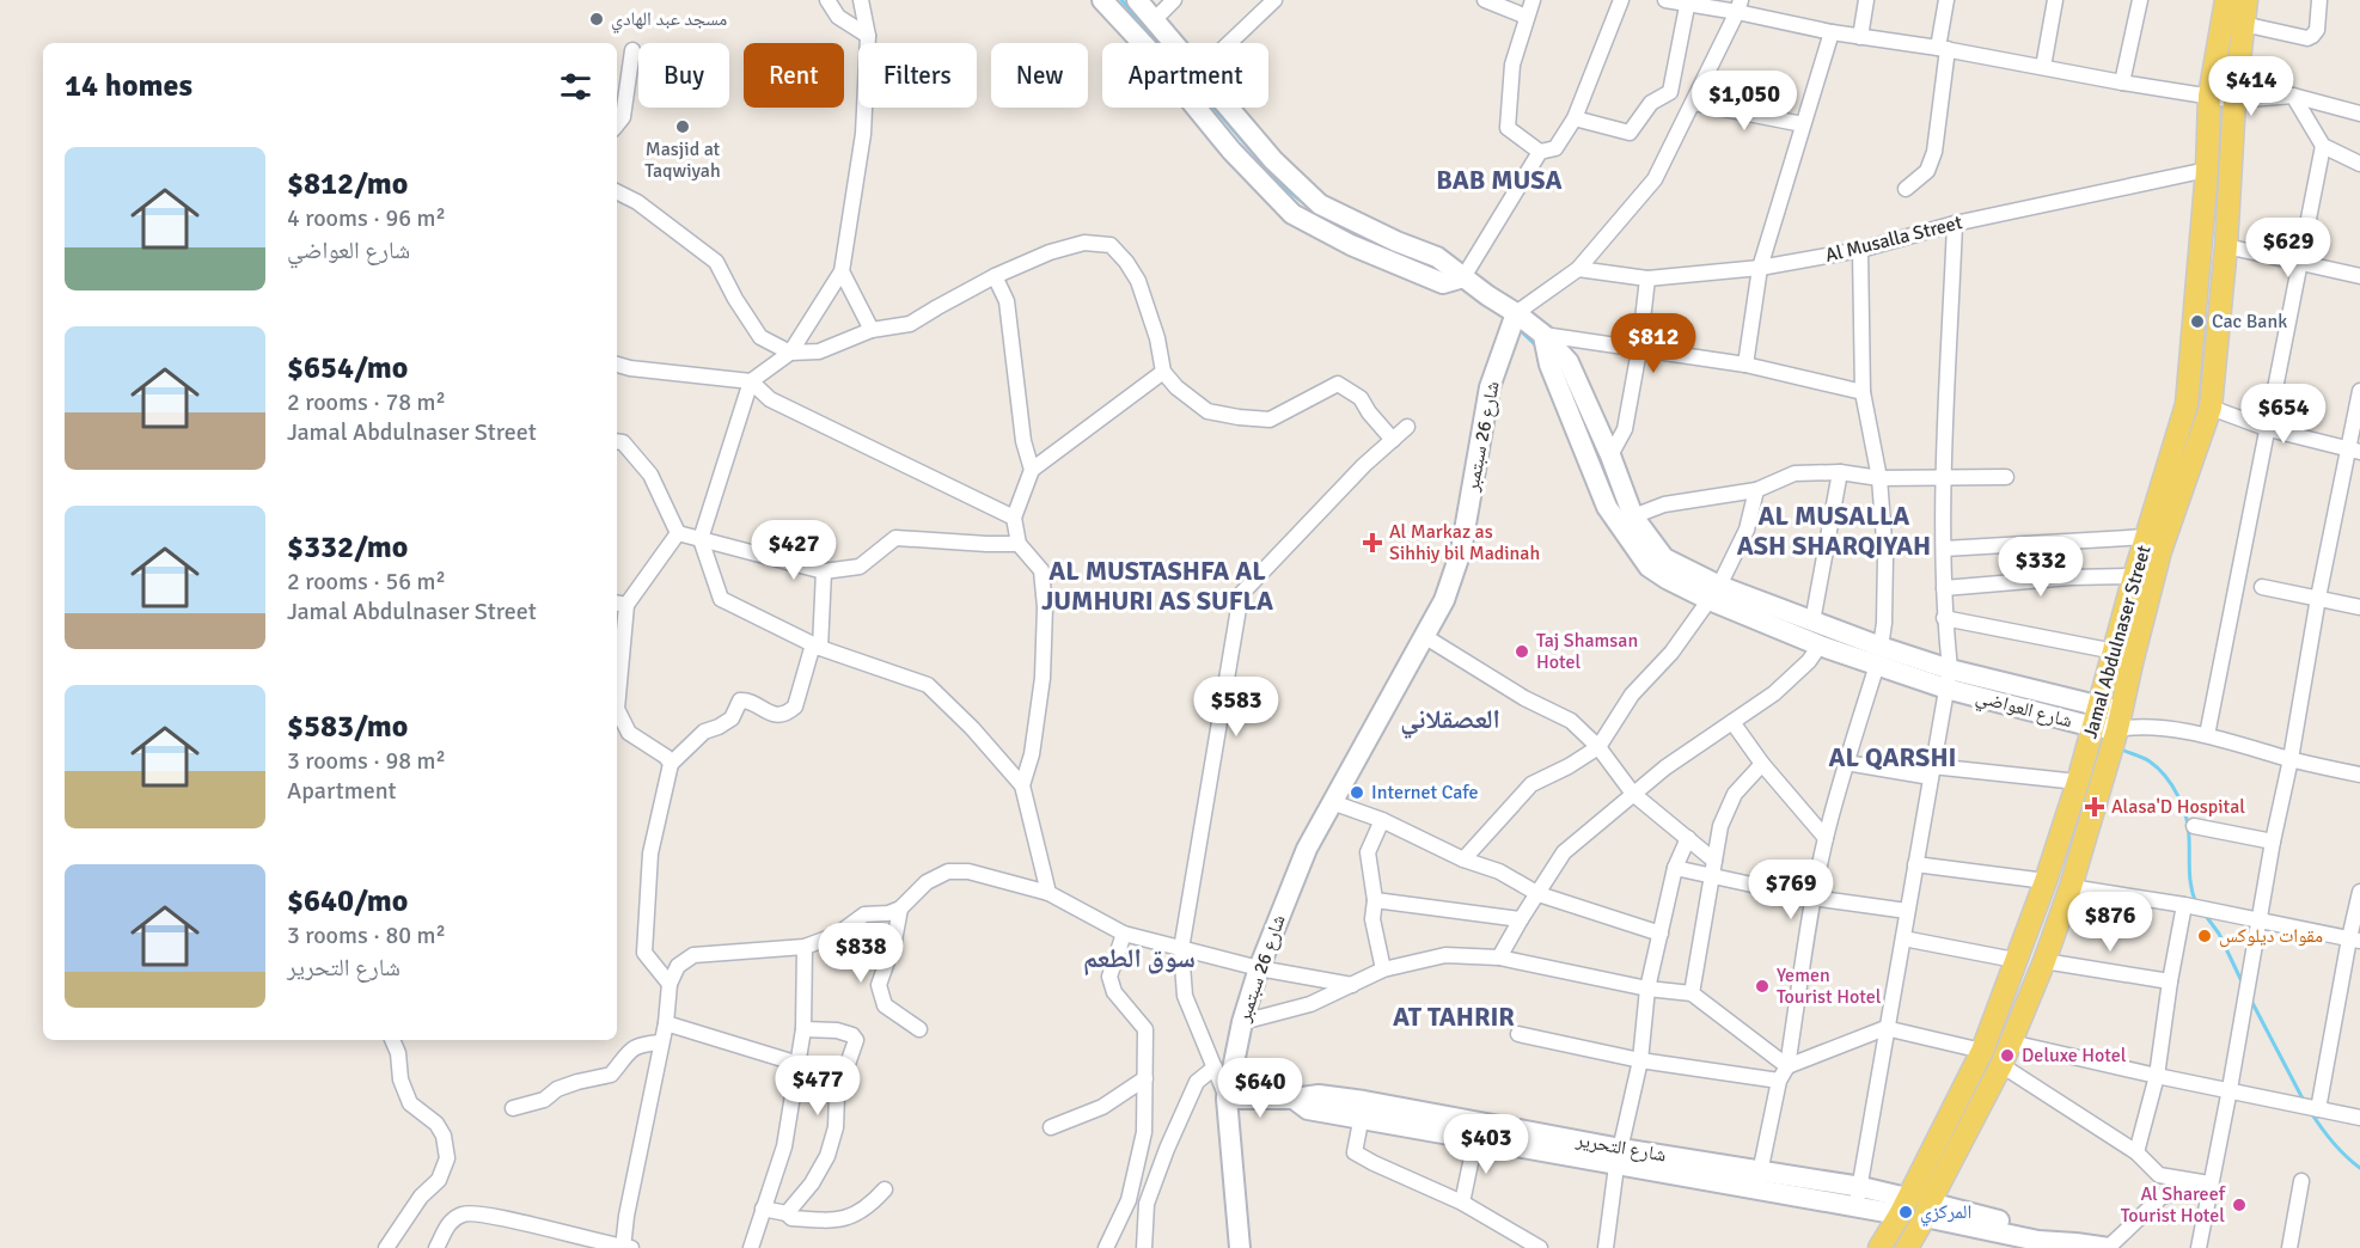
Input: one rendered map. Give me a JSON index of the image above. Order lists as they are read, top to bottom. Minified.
{"streets":{"main road":["شارع 26 سبتمبر","Jamal Abdulnaser Street","شارع العواضي","شارع التحرير"],"street":["Al Musalla Street"]},"crossings":[["Al Musalla Street","Jamal Abdulnaser Street"],["شارع 26 سبتمبر","شارع التحرير"],["Jamal Abdulnaser Street","شارع العواضي"],["Jamal Abdulnaser Street","شارع التحرير"]],"districts":["BAB MUSA","AL MUSALLA ASH SHARQIYAH","AL MUSTASHFA AL JUMHURI AS SUFLA","العصقلاني","AL QARSHI","سوق الطعم","AT TAHRIR"],"places":{"other":["مسجد عبد الهادي","Masjid at Taqwiyah","Cac Bank","Taj Shamsan Hotel","Internet Cafe","مقوات ديلوكس","Yemen Tourist Hotel","Deluxe Hotel","Al Shareef Tourist Hotel","المركزي"],"health":["Al Markaz as Sihhiy bil Madinah","Alasa'D Hospital"]},"page":{"chip":["Buy","Rent","Filters","New","Apartment"],"heading":"14 homes","price":["$414","$1,050","$629","$812","$654","$427","$332","$583","$769","$876","$838","$477","$640","$403"],"list":[{"name":"$812/mo","note":"4 rooms · 96 m² · شارع العواضي"},{"name":"$654/mo","note":"2 rooms · 78 m² · Jamal Abdulnaser Street"},{"name":"$332/mo","note":"2 rooms · 56 m² · Jamal Abdulnaser Street"},{"name":"$583/mo","note":"3 rooms · 98 m² · Apartment"},{"name":"$640/mo","note":"3 rooms · 80 m² · شارع التحرير"}]}}
